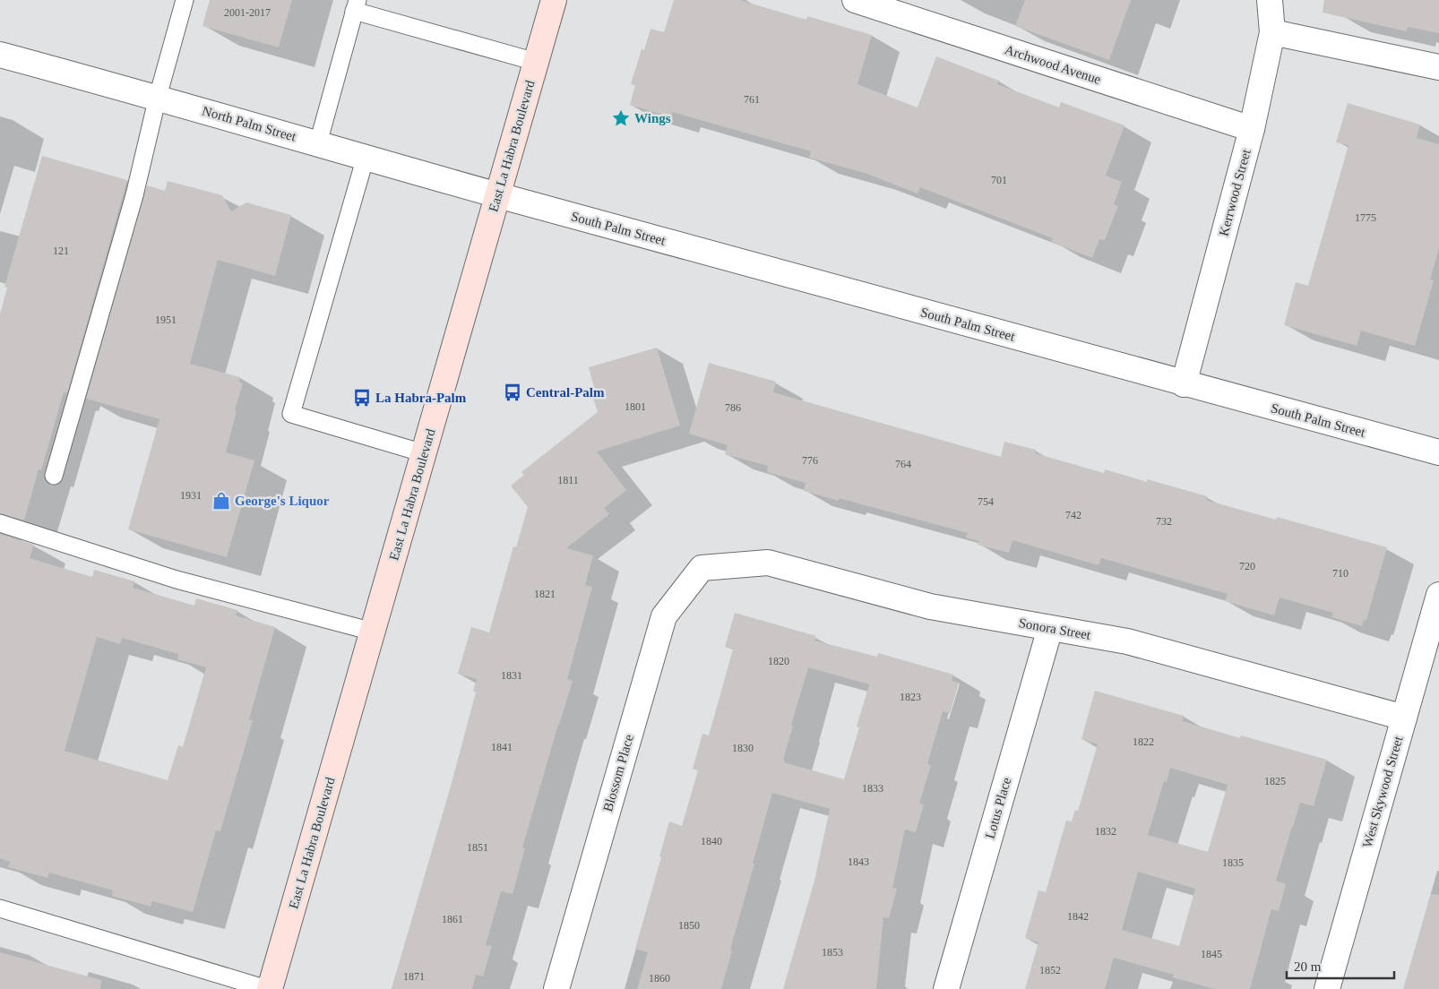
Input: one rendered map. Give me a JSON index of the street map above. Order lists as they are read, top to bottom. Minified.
{"streets":{"main road":["East La Habra Boulevard"],"street":["Archwood Avenue","North Palm Street","Kerrwood Street","South Palm Street","Sonora Street","Blossom Place","West Skywood Street","Lotus Place"]},"crossings":[["Archwood Avenue","Kerrwood Street"],["North Palm Street","East La Habra Boulevard"],["North Palm Street","South Palm Street"],["East La Habra Boulevard","South Palm Street"],["Kerrwood Street","South Palm Street"],["Sonora Street","Blossom Place"],["Sonora Street","West Skywood Street"],["Sonora Street","Lotus Place"]],"places":{"place":["Wings"],"bus stop":["Central-Palm","La Habra-Palm"],"shop":["George's Liquor"]},"house_numbers":["2001-2017","761","701","1775","121","1951","1801","786","776","764","1811","1931","754","742","732","720","710","1821","1820","1831","1823","1822","1841","1830","1825","1833","1832","1840","1851","1843","1835","1842","1861","1850","1853","1845","1852","1871","1860"],"scale_bar":"20 m"}
